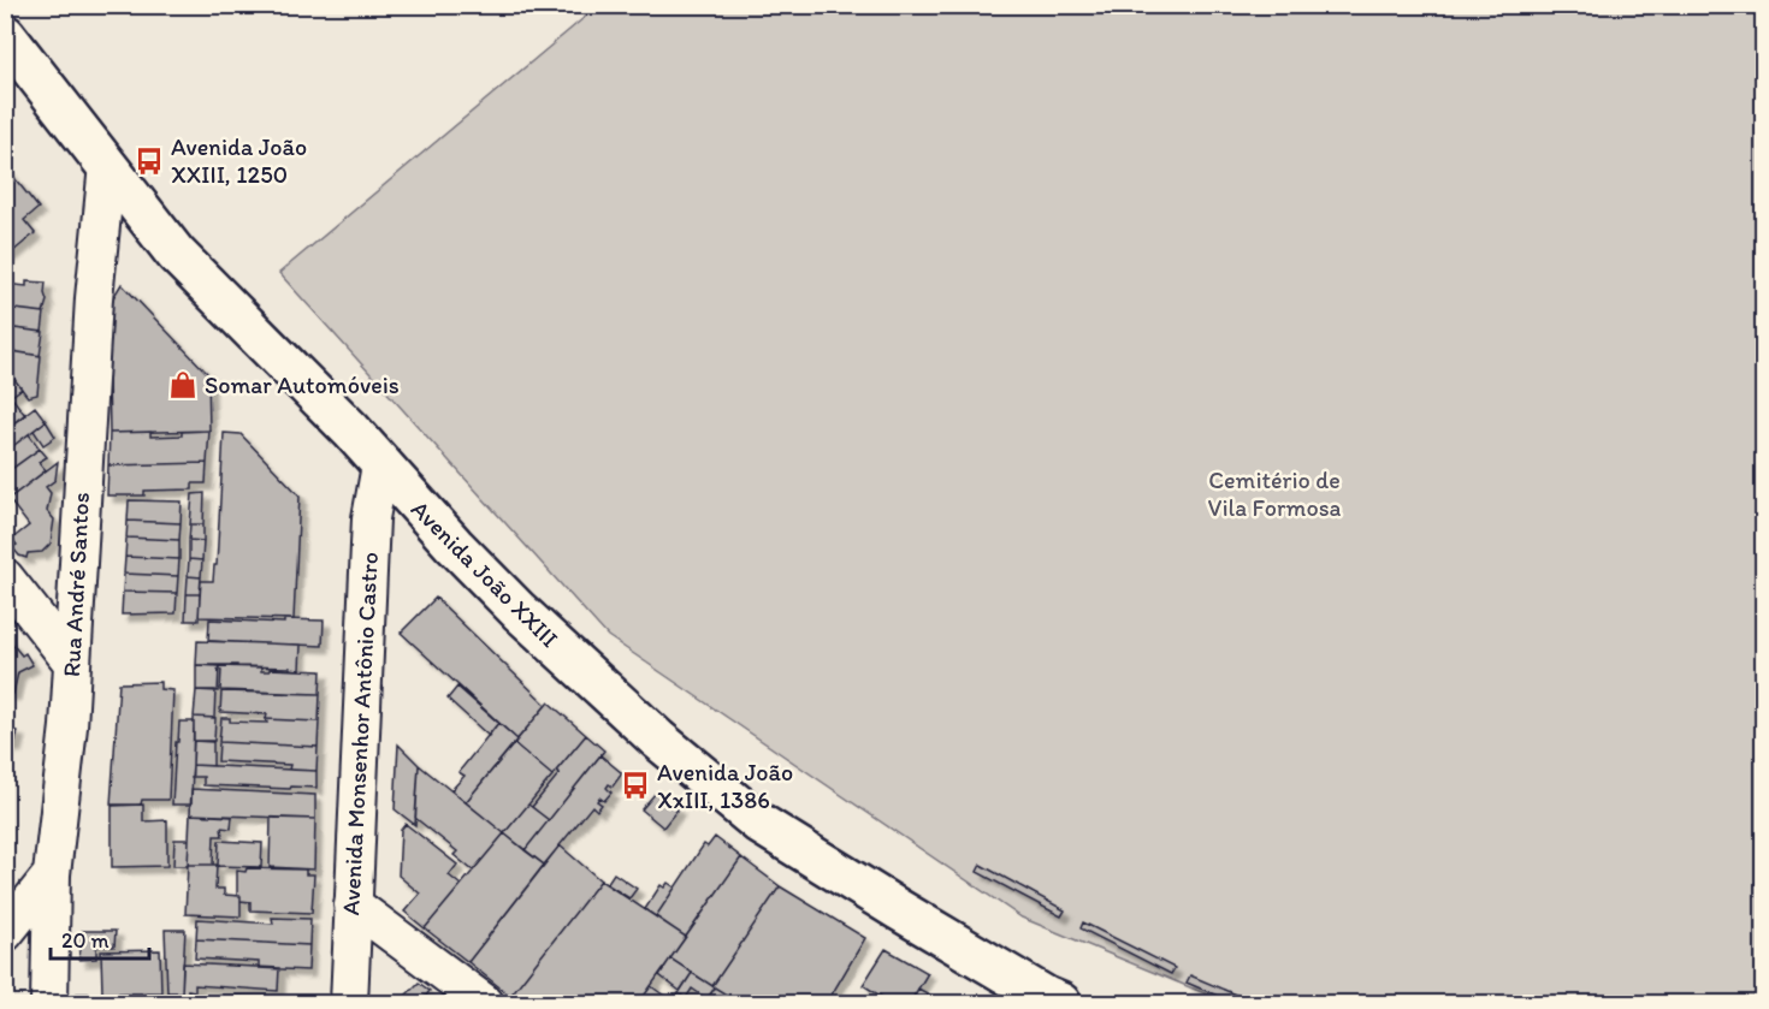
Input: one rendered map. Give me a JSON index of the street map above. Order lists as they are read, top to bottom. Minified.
{"streets":{"main road":["Avenida João XXIII"],"street":["Rua André Santos","Avenida Monsenhor Antônio Castro"]},"crossings":[["Avenida João XXIII","Rua André Santos"],["Avenida João XXIII","Avenida Monsenhor Antônio Castro"]],"parks":["Cemitério de Vila Formosa"],"places":{"bus stop":["Avenida João XXIII, 1250","Avenida João XxIII, 1386"],"shop":["Somar Automóveis"]},"scale_bar":"20 m"}
